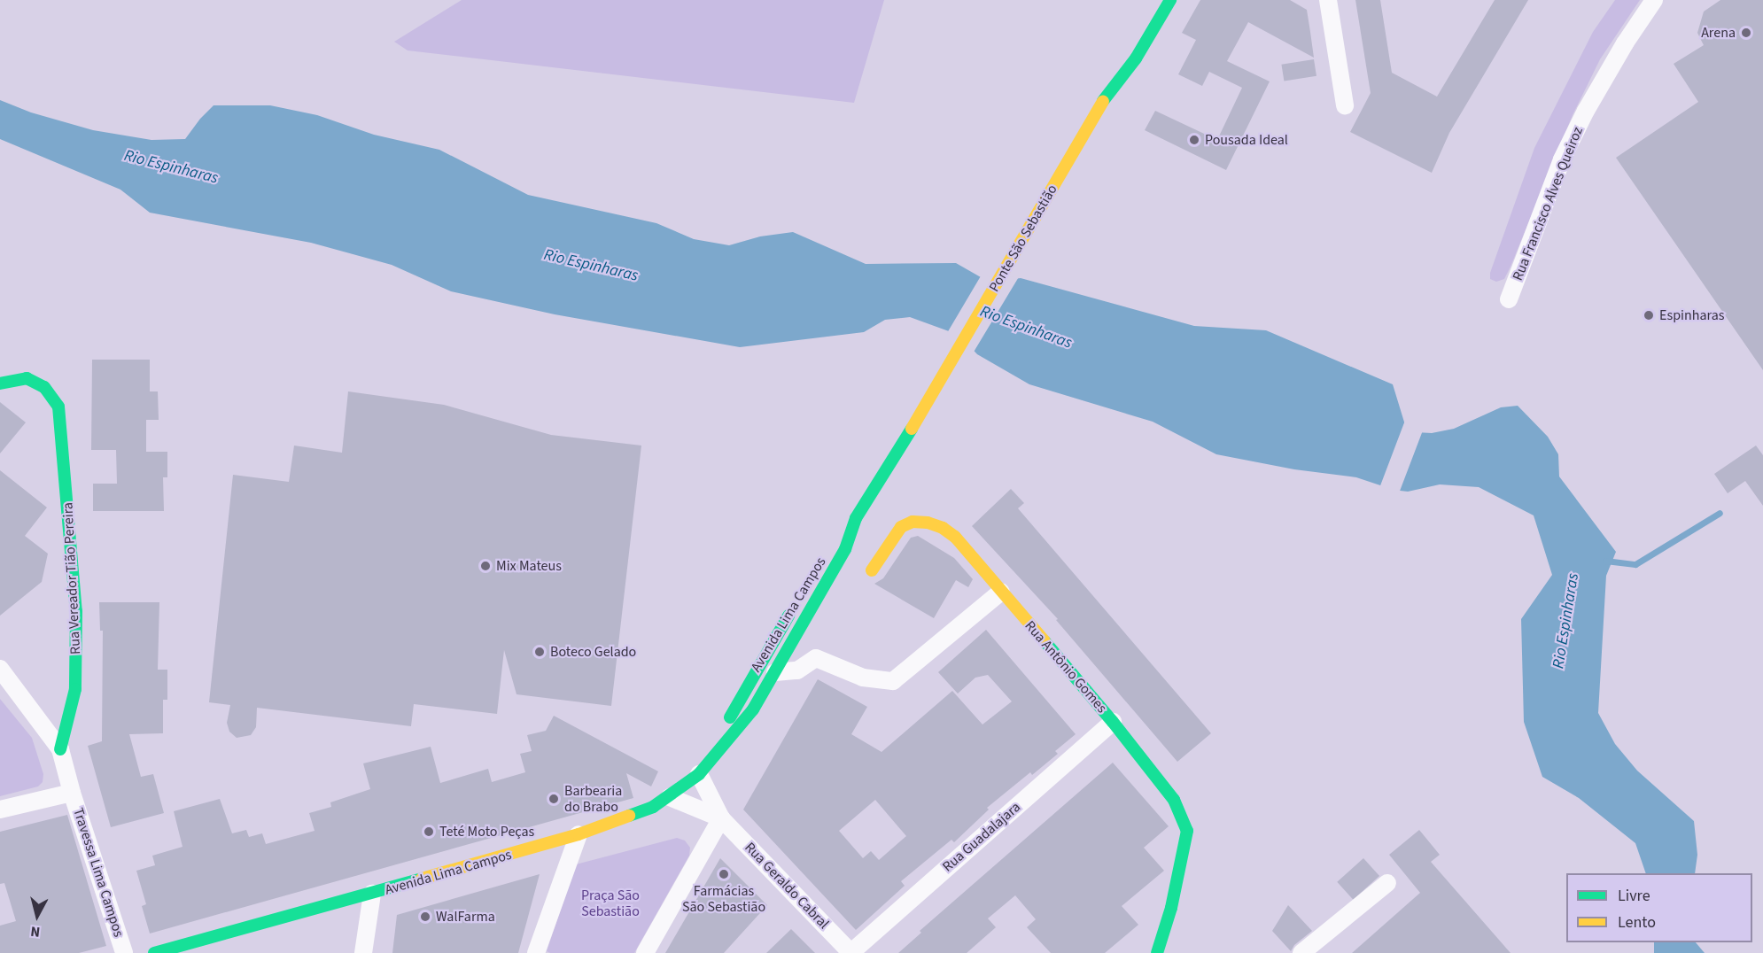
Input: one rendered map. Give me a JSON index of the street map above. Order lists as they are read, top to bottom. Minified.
{"streets":{"main road":["Ponte São Sebastião","Rua Vereador Tião Pereira","Avenida Lima Campos","Rua Antônio Gomes"],"street":["Rua Francisco Alves Queiroz","Rua Guadalajara","Travessa Lima Campos","Rua Geraldo Cabral"]},"crossings":[["Ponte São Sebastião","Avenida Lima Campos"],["Rua Vereador Tião Pereira","Travessa Lima Campos"],["Avenida Lima Campos","Rua Geraldo Cabral"],["Rua Antônio Gomes","Rua Guadalajara"],["Rua Guadalajara","Rua Geraldo Cabral"]],"water":["Rio Espinharas"],"parks":["Praça São Sebastião"],"places":["Arena","Pousada Ideal","Espinharas","Mix Mateus","Boteco Gelado","Barbearia do Brabo","Teté Moto Peças","Farmácias São Sebastião","WalFarma"],"legend":["Livre","Lento"],"north":"bottom"}
